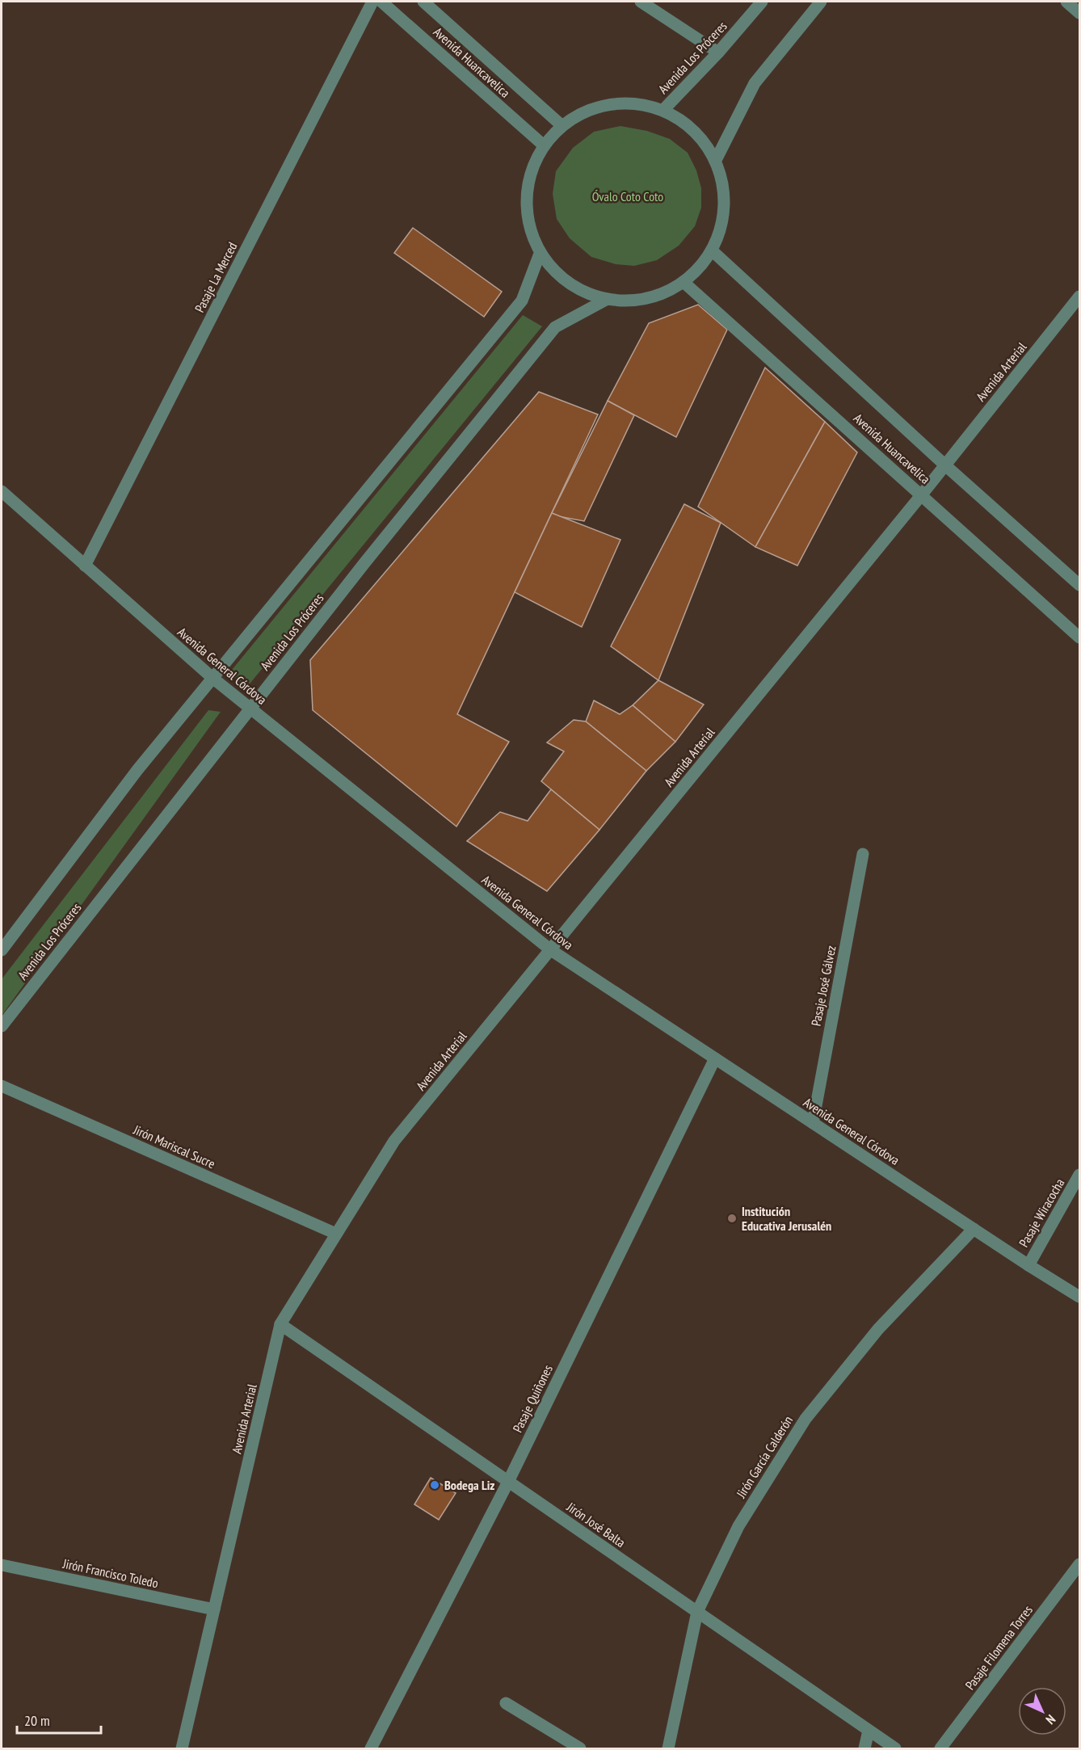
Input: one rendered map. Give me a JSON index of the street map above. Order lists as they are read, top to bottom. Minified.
{"streets":{"street":["Avenida Los Próceres","Avenida Huancavelica","Pasaje La Merced","Avenida Arterial","Avenida General Córdova","Pasaje José Gálvez","Jirón Mariscal Sucre","Pasaje Wiracocha","Pasaje Quiñones","Jirón García Calderón","Jirón José Balta","Jirón Francisco Toledo","Pasaje Filomena Torres"]},"crossings":[["Avenida Los Próceres","Avenida General Córdova"],["Avenida Huancavelica","Avenida Arterial"],["Pasaje La Merced","Avenida General Córdova"],["Avenida Arterial","Avenida General Córdova"],["Avenida Arterial","Jirón Mariscal Sucre"],["Avenida Arterial","Jirón José Balta"],["Avenida Arterial","Jirón Francisco Toledo"],["Avenida General Córdova","Pasaje José Gálvez"],["Avenida General Córdova","Pasaje Wiracocha"],["Avenida General Córdova","Pasaje Quiñones"],["Avenida General Córdova","Jirón García Calderón"],["Pasaje Quiñones","Jirón José Balta"],["Jirón García Calderón","Jirón José Balta"]],"parks":["Óvalo Coto Coto"],"places":["Institución Educativa Jerusalén","Bodega Liz"],"scale_bar":"20 m","north":"bottom right"}
